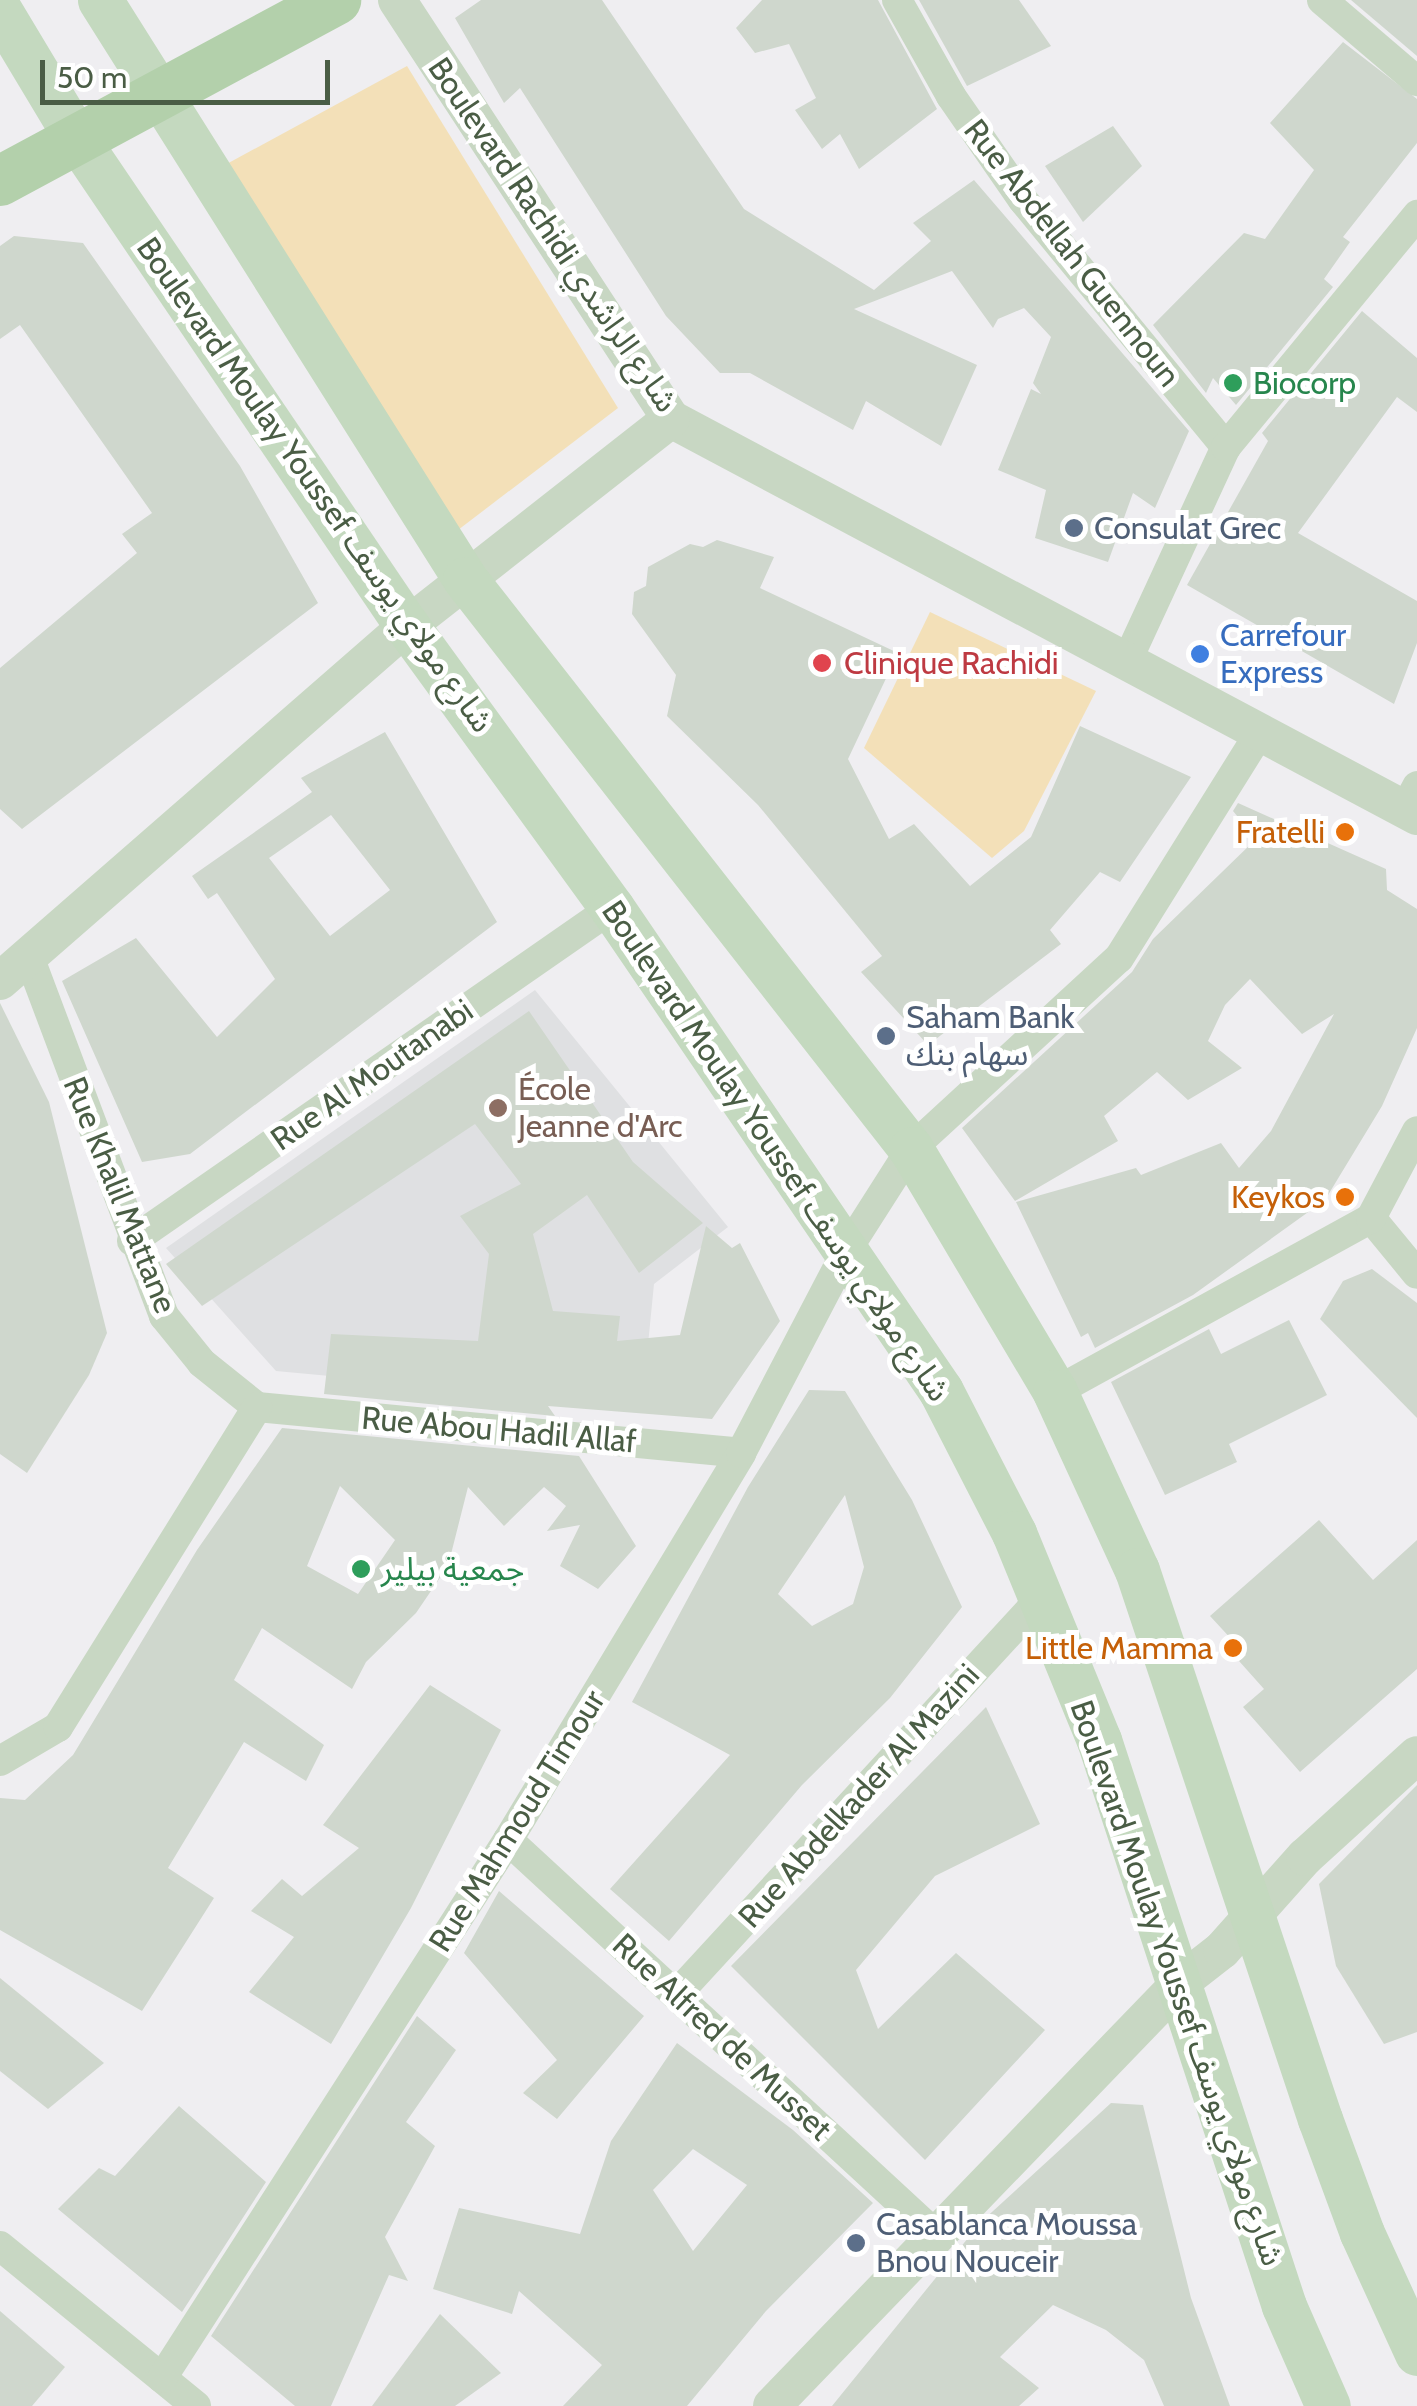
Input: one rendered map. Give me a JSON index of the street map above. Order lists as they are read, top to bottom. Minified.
{"streets":{"main road":["Boulevard Moulay Youssef شارع مولاي يوسف"],"street":["Boulevard Rachidi شارع الراشدي","Rue Abdellah Guennoun","Rue Al Moutanabi","Rue Khalil Mattane","Rue Abou Hadil Allaf","Rue Abdelkader Al Mazini","Rue Mahmoud Timour","Rue Alfred de Musset"]},"crossings":[["Boulevard Rachidi شارع الراشدي","Rue Mahmoud Timour"],["Boulevard Moulay Youssef شارع مولاي يوسف","Rue Al Moutanabi"],["Boulevard Moulay Youssef شارع مولاي يوسف","Rue Abdelkader Al Mazini"],["Boulevard Moulay Youssef شارع مولاي يوسف","Rue Mahmoud Timour"],["Rue Al Moutanabi","Rue Khalil Mattane"],["Rue Khalil Mattane","Rue Abou Hadil Allaf"],["Rue Abou Hadil Allaf","Rue Mahmoud Timour"],["Rue Abdelkader Al Mazini","Rue Alfred de Musset"],["Rue Mahmoud Timour","Rue Alfred de Musset"]],"places":["Biocorp","Consulat Grec","Carrefour Express","Clinique Rachidi","Fratelli","Saham Bank سهام بنك","École Jeanne d'Arc","Keykos","جمعية بيلير","Little Mamma","Casablanca Moussa Bnou Nouceir"],"scale_bar":"50 m"}
